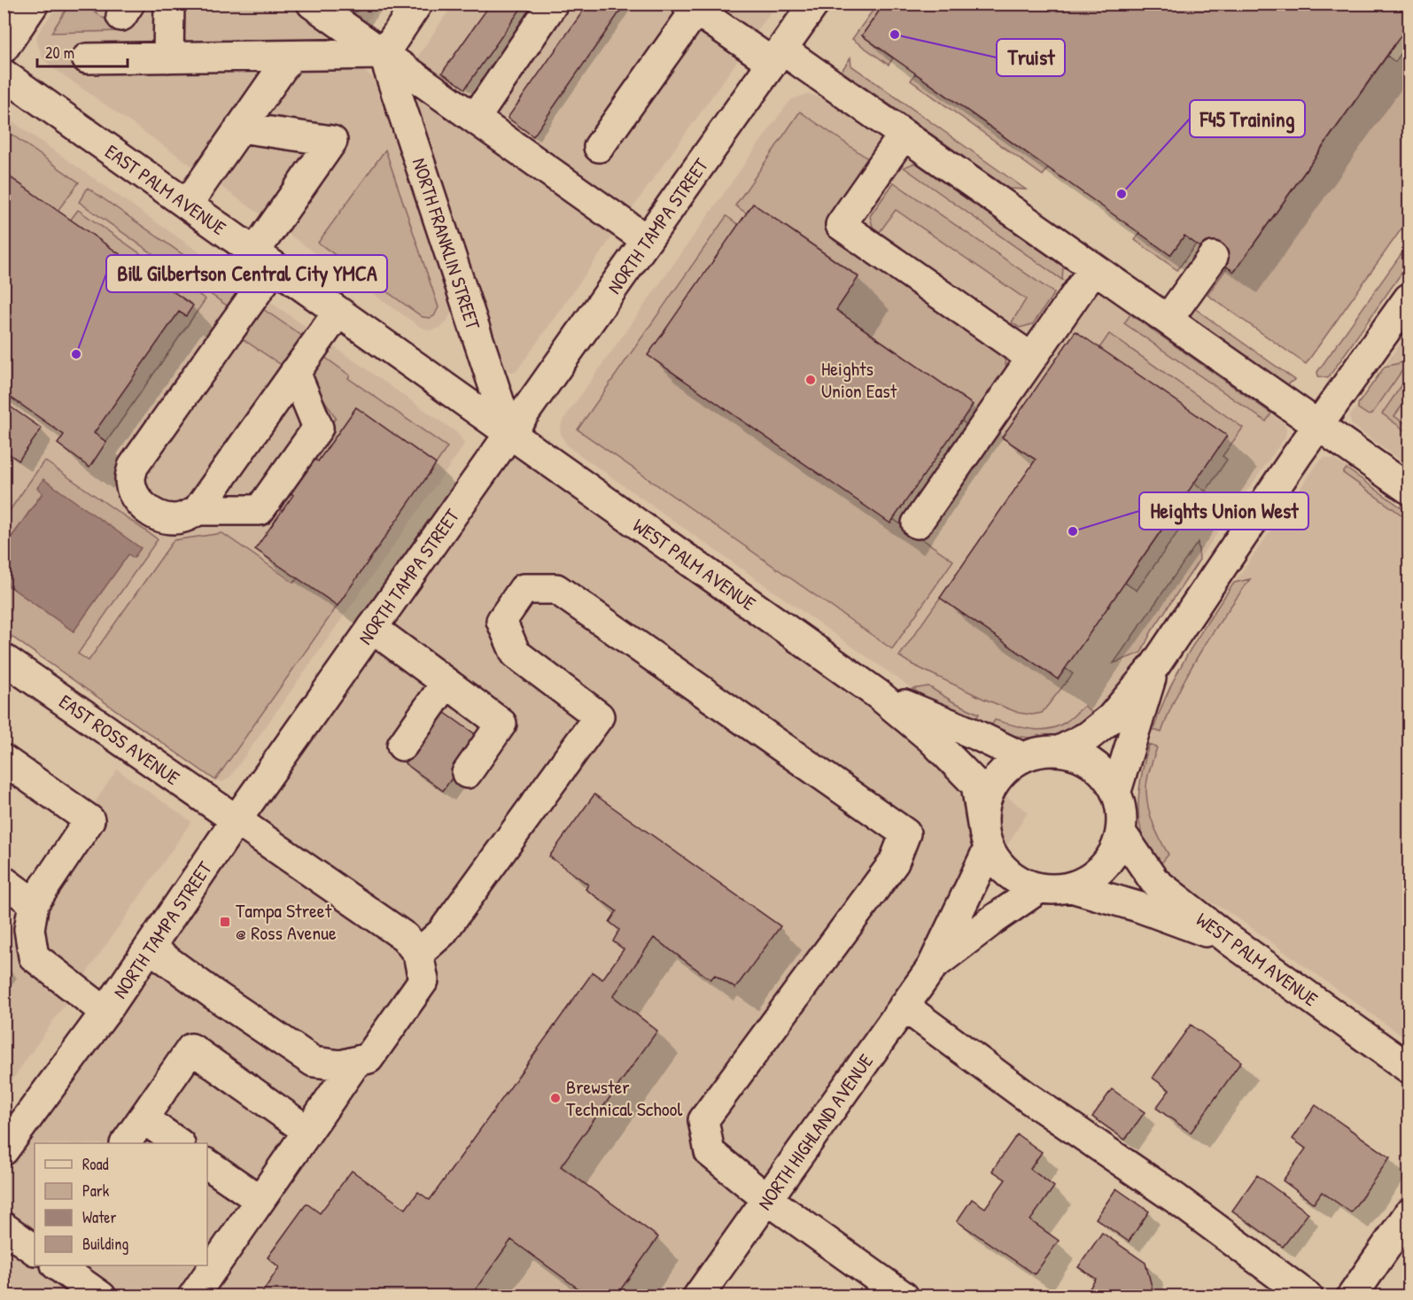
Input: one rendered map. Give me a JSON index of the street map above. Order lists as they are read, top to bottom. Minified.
{"streets":{"street":["EAST PALM AVENUE","NORTH TAMPA STREET","NORTH FRANKLIN STREET","WEST PALM AVENUE","EAST ROSS AVENUE","NORTH HIGHLAND AVENUE"]},"crossings":[["EAST PALM AVENUE","NORTH TAMPA STREET"],["EAST PALM AVENUE","NORTH FRANKLIN STREET"],["EAST PALM AVENUE","WEST PALM AVENUE"],["NORTH TAMPA STREET","NORTH FRANKLIN STREET"],["NORTH TAMPA STREET","WEST PALM AVENUE"],["NORTH TAMPA STREET","EAST ROSS AVENUE"],["NORTH FRANKLIN STREET","WEST PALM AVENUE"],["WEST PALM AVENUE","NORTH HIGHLAND AVENUE"]],"places":{"other":["Truist","F45 Training","Bill Gilbertson Central City YMCA","Heights Union East","Heights Union West","Brewster Technical School"],"transit":["Tampa Street @ Ross Avenue"]},"legend":["Road","Park","Water","Building"],"scale_bar":"20 m"}
